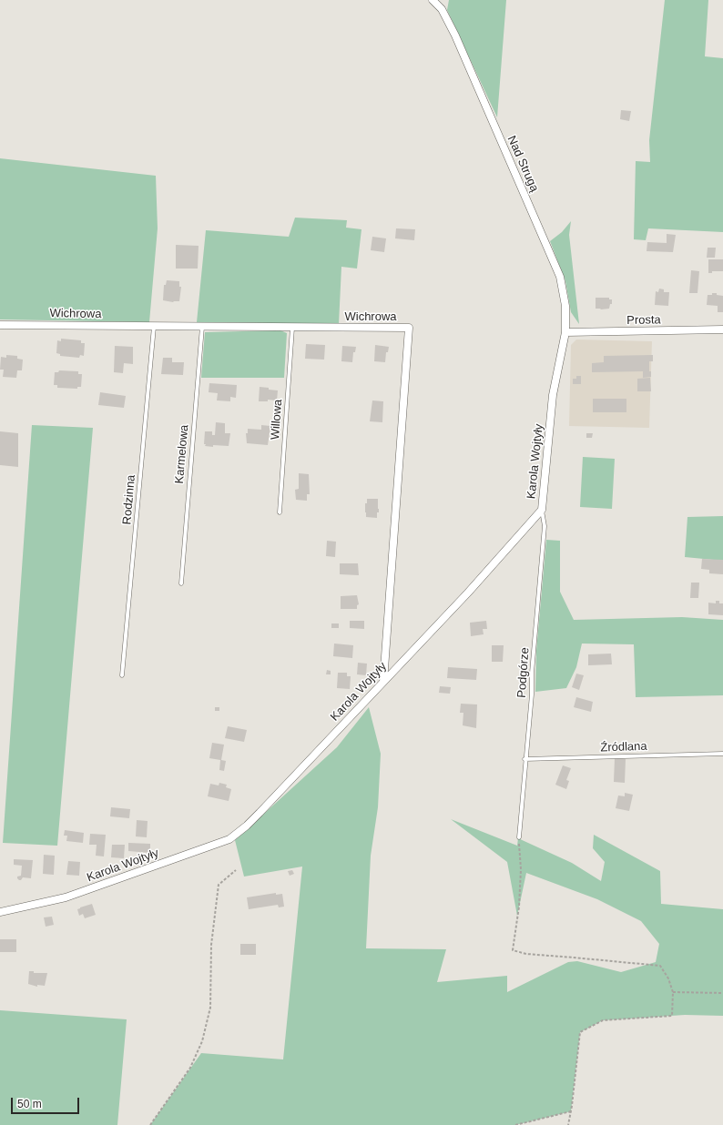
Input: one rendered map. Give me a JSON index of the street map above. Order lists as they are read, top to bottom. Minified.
{"streets":{"street":["Nad Strugą","Wichrowa","Prosta","Karola Wojtyły"],"lane":["Willowa","Karmelowa","Rodzinna","Podgórze","Źródlana"]},"crossings":[["Nad Strugą","Prosta"],["Nad Strugą","Karola Wojtyły"],["Wichrowa","Willowa"],["Wichrowa","Karmelowa"],["Wichrowa","Karola Wojtyły"],["Wichrowa","Rodzinna"],["Prosta","Karola Wojtyły"],["Karola Wojtyły","Podgórze"],["Podgórze","Źródlana"]],"scale_bar":"50 m"}
